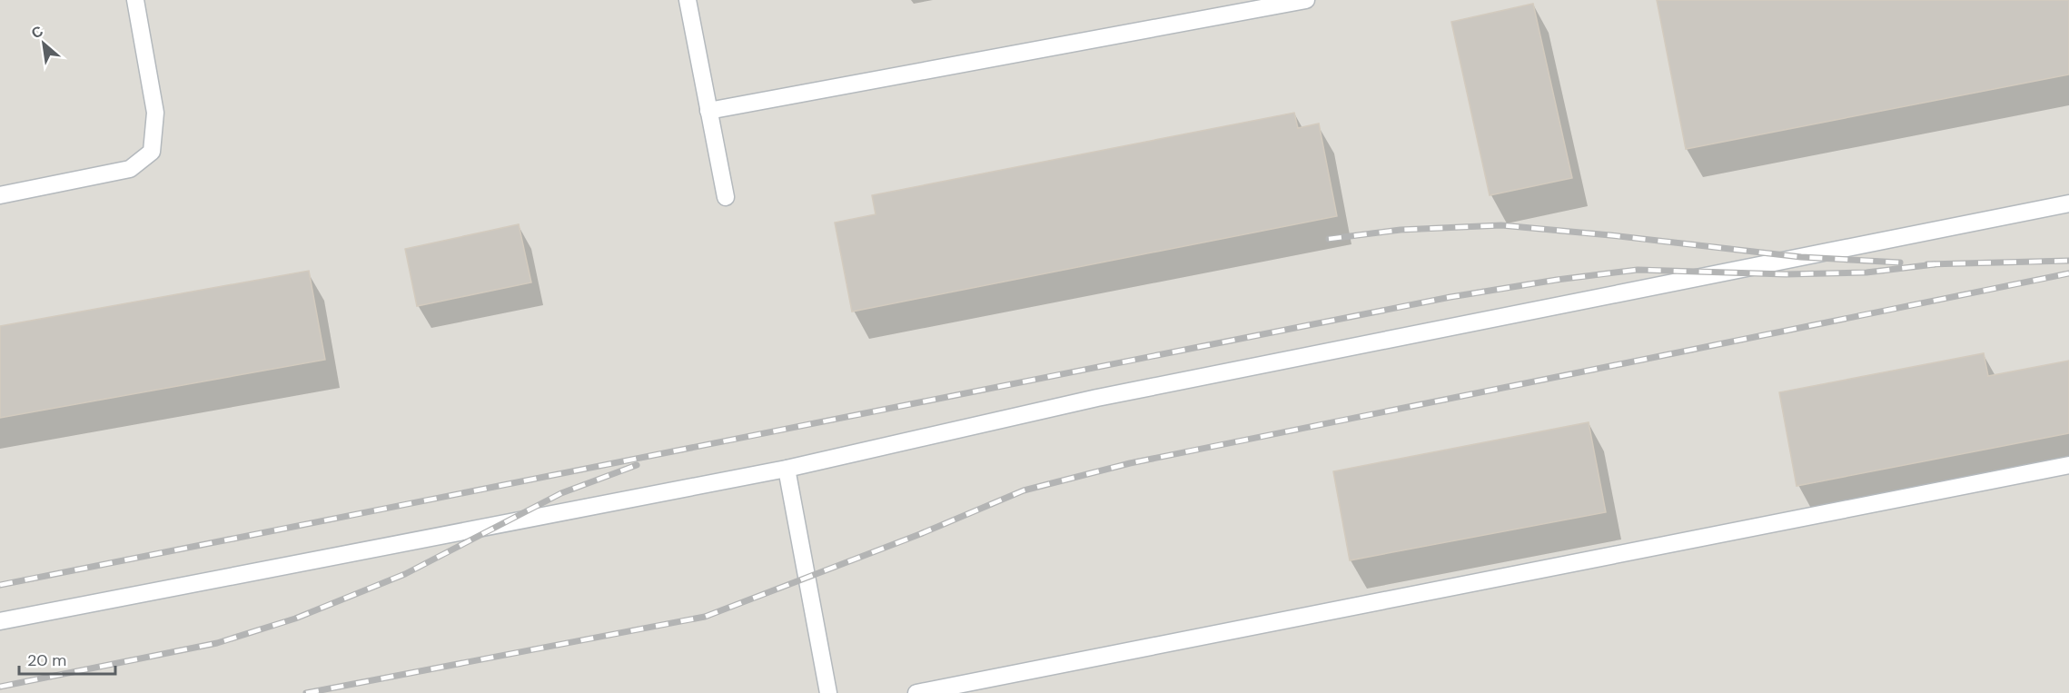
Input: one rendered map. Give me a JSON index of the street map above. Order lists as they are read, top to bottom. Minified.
{"scale_bar":"20 m","north":"top left"}
